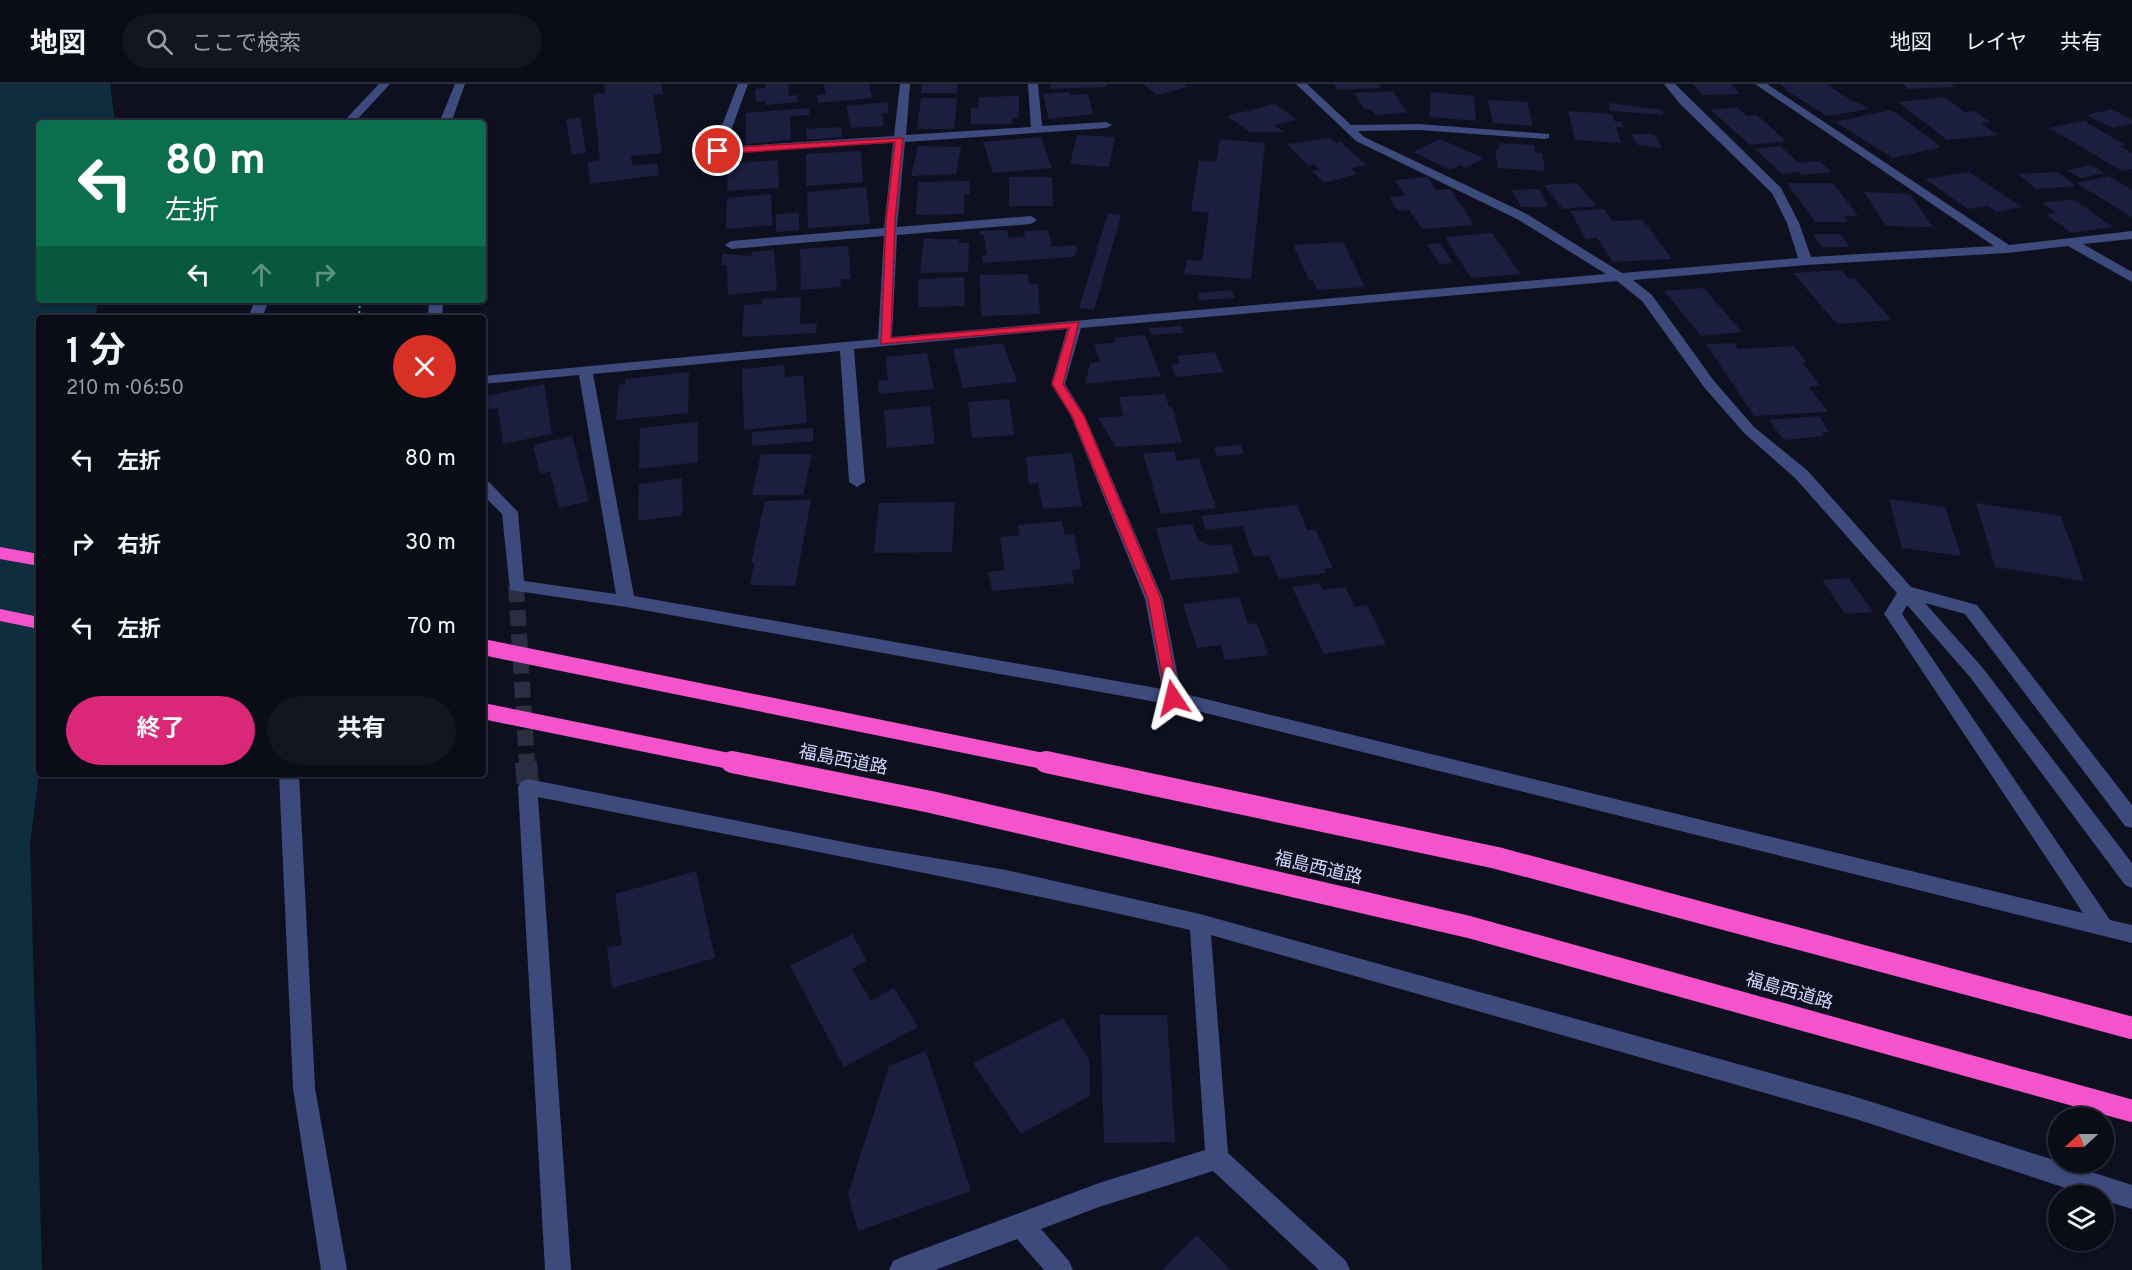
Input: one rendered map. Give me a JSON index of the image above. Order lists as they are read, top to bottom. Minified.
{"streets":{"highway":["福島西道路"]},"north":"left","page":{"header":"地図","search":"ここで検索","nav":["地図","レイヤ","共有"],"turn":["80 m","左折"],"heading":["1 分","210 m · 06:50"],"list":[{"name":"左折","value":"80 m"},{"name":"右折","value":"30 m"},{"name":"左折","value":"70 m"}],"buttons":["終了","共有"]}}
